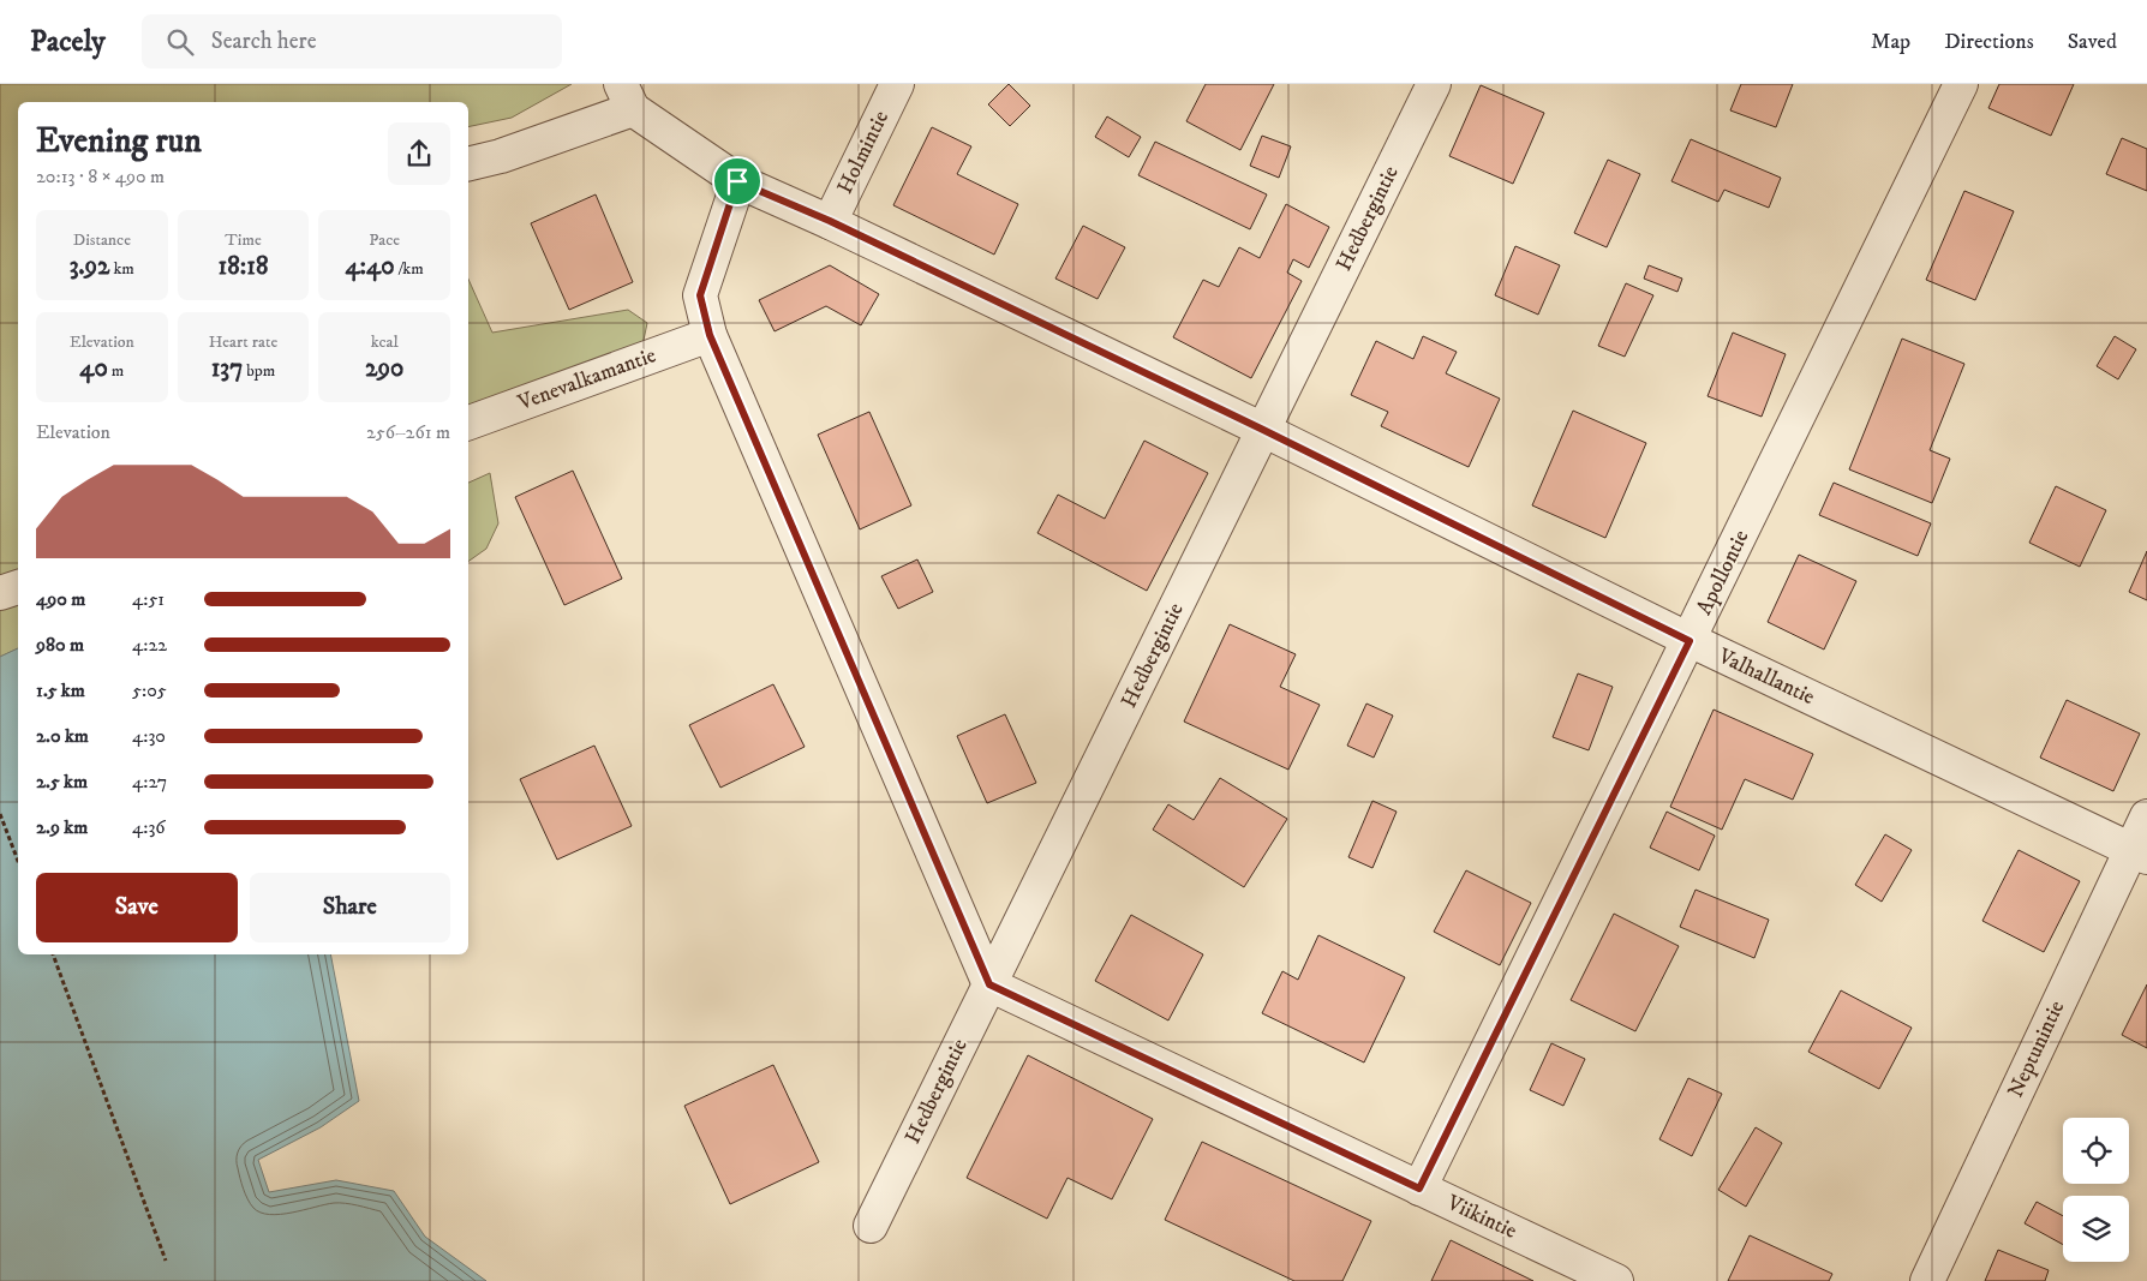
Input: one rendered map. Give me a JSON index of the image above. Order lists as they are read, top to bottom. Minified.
{"streets":{"street":["Holmintie","Hedbergintie","Venevalkamantie","Apollontie","Valhallantie","Neptunintie","Viikintie"]},"crossings":[["Holmintie","Valhallantie"],["Hedbergintie","Valhallantie"],["Hedbergintie","Viikintie"],["Apollontie","Valhallantie"],["Apollontie","Viikintie"],["Valhallantie","Neptunintie"]],"page":{"header":"Pacely","search":"Search here","nav":["Map","Directions","Saved"],"heading":["Evening run","20:13 · 8 × 490 m"],"stats":[["Distance","3.92 km"],["Time","18:18"],["Pace","4:40 /km"],["Elevation","40 m"],["Heart rate","137 bpm"],["kcal","290"]],"chart":["Elevation","256–261 m"],"list":[{"name":"490 m","note":"4:51"},{"name":"980 m","note":"4:22"},{"name":"1.5 km","note":"5:05"},{"name":"2.0 km","note":"4:30"},{"name":"2.5 km","note":"4:27"},{"name":"2.9 km","note":"4:36"}],"buttons":["Save","Share"]}}
